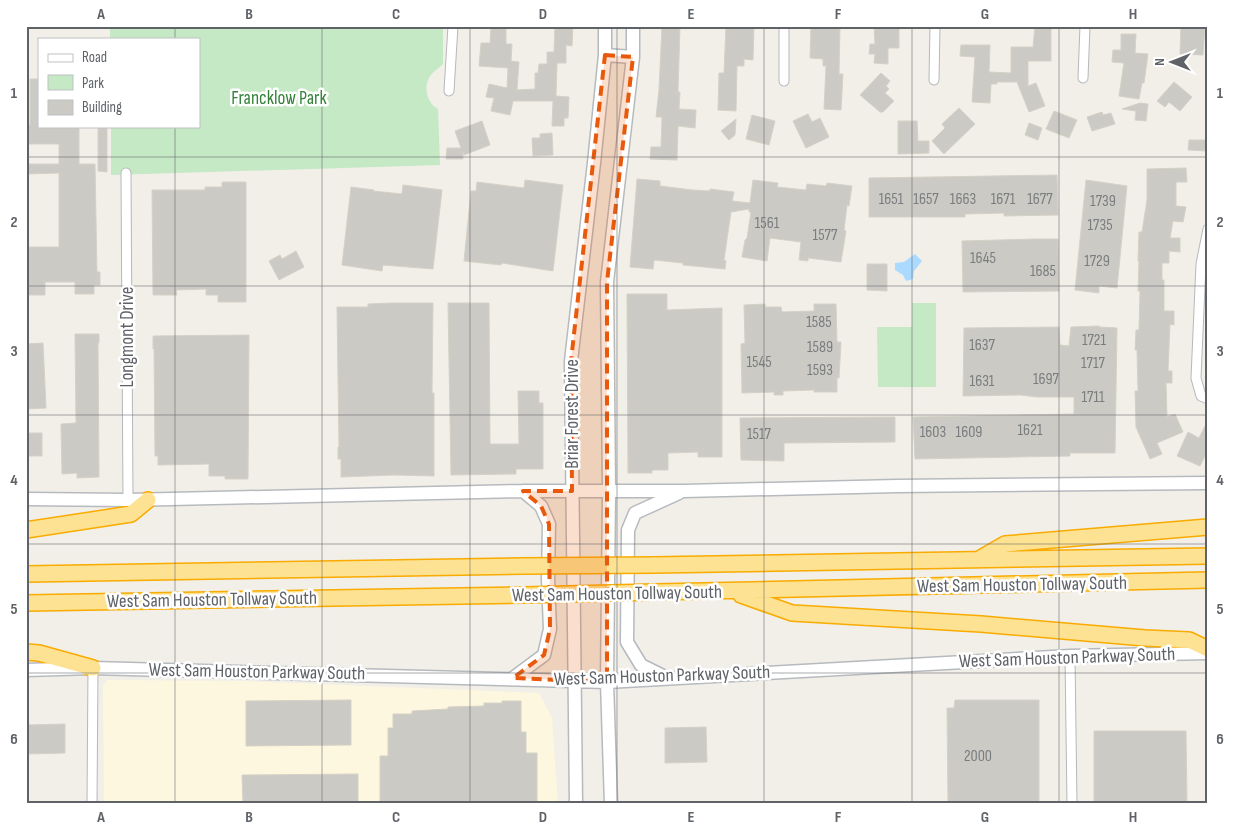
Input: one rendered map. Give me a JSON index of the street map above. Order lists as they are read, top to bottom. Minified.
{"streets":{"highway":["West Sam Houston Tollway South"],"main road":["Briar Forest Drive","West Sam Houston Parkway South"],"street":["Longmont Drive"]},"crossings":[["Briar Forest Drive","West Sam Houston Parkway South"]],"parks":["Francklow Park"],"house_numbers":["1651","1657","1663","1671","1677","1739","1561","1735","1577","1645","1729","1685","1585","1721","1637","1589","1545","1717","1593","1697","1631","1711","1621","1603","1609","1517","2000"],"legend":["Road","Park","Building"],"north":"left","grid":{"columns":["A","B","C","D","E","F","G","H"],"rows":["1","2","3","4","5","6"]}}
